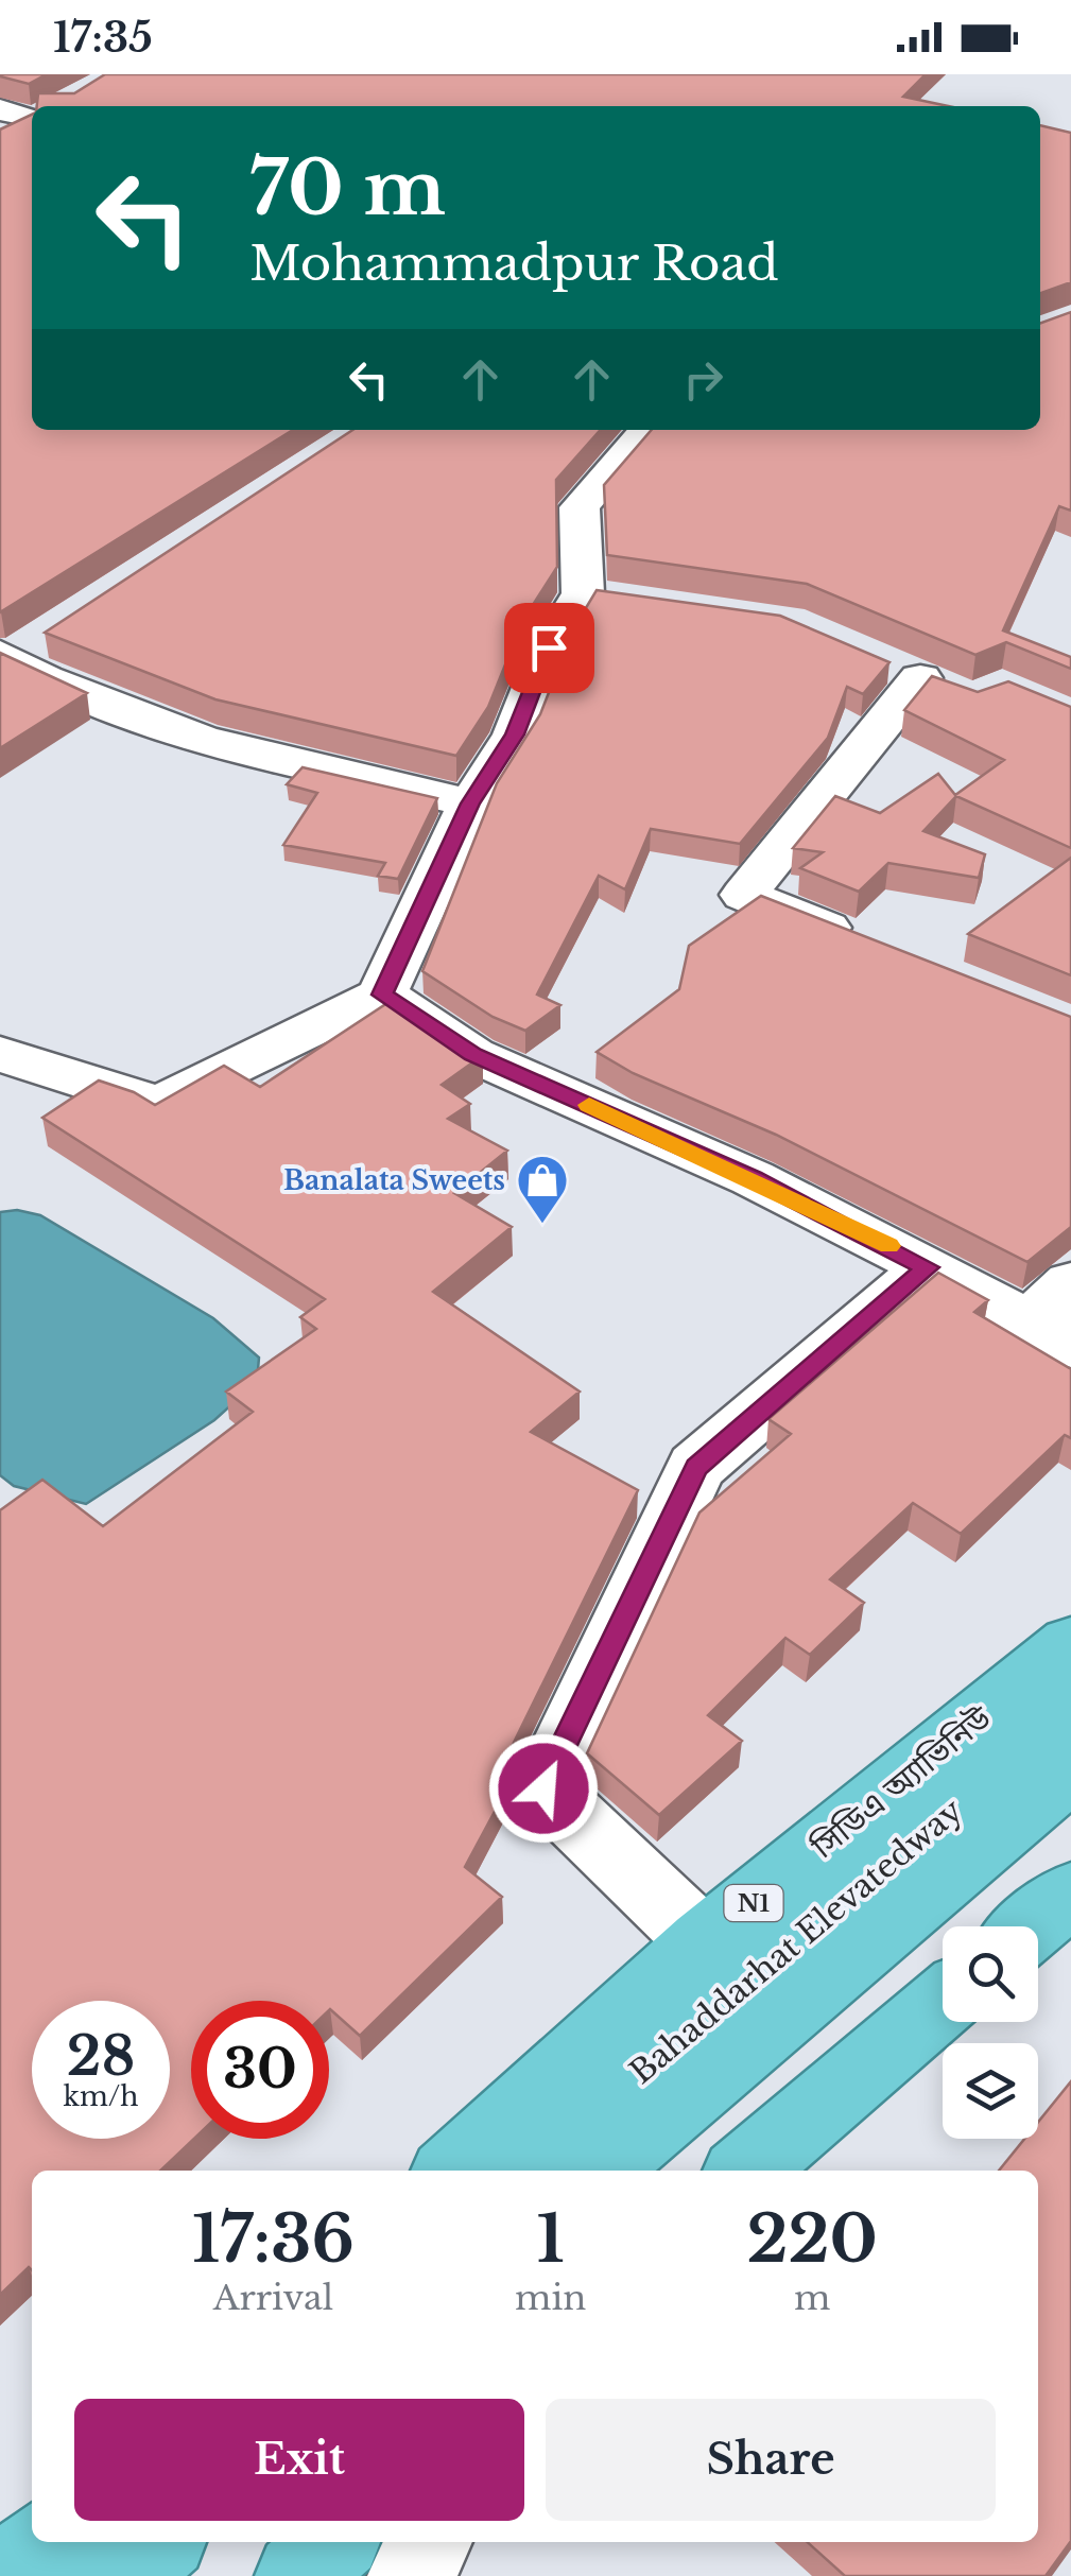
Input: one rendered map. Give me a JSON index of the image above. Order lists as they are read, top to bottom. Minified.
{"streets":{"highway":["সিডিএ অ্যাভিনিউ","N1","Bahaddarhat Elevatedway"]},"places":{"shop":["Banalata Sweets"]},"page":{"status":"17:35","turn":["70 m","Mohammadpur Road"],"speed":"28 km/h","limit":"30","eta":["17:36","Arrival","1","min","220","m"],"buttons":["Exit","Share"]}}
